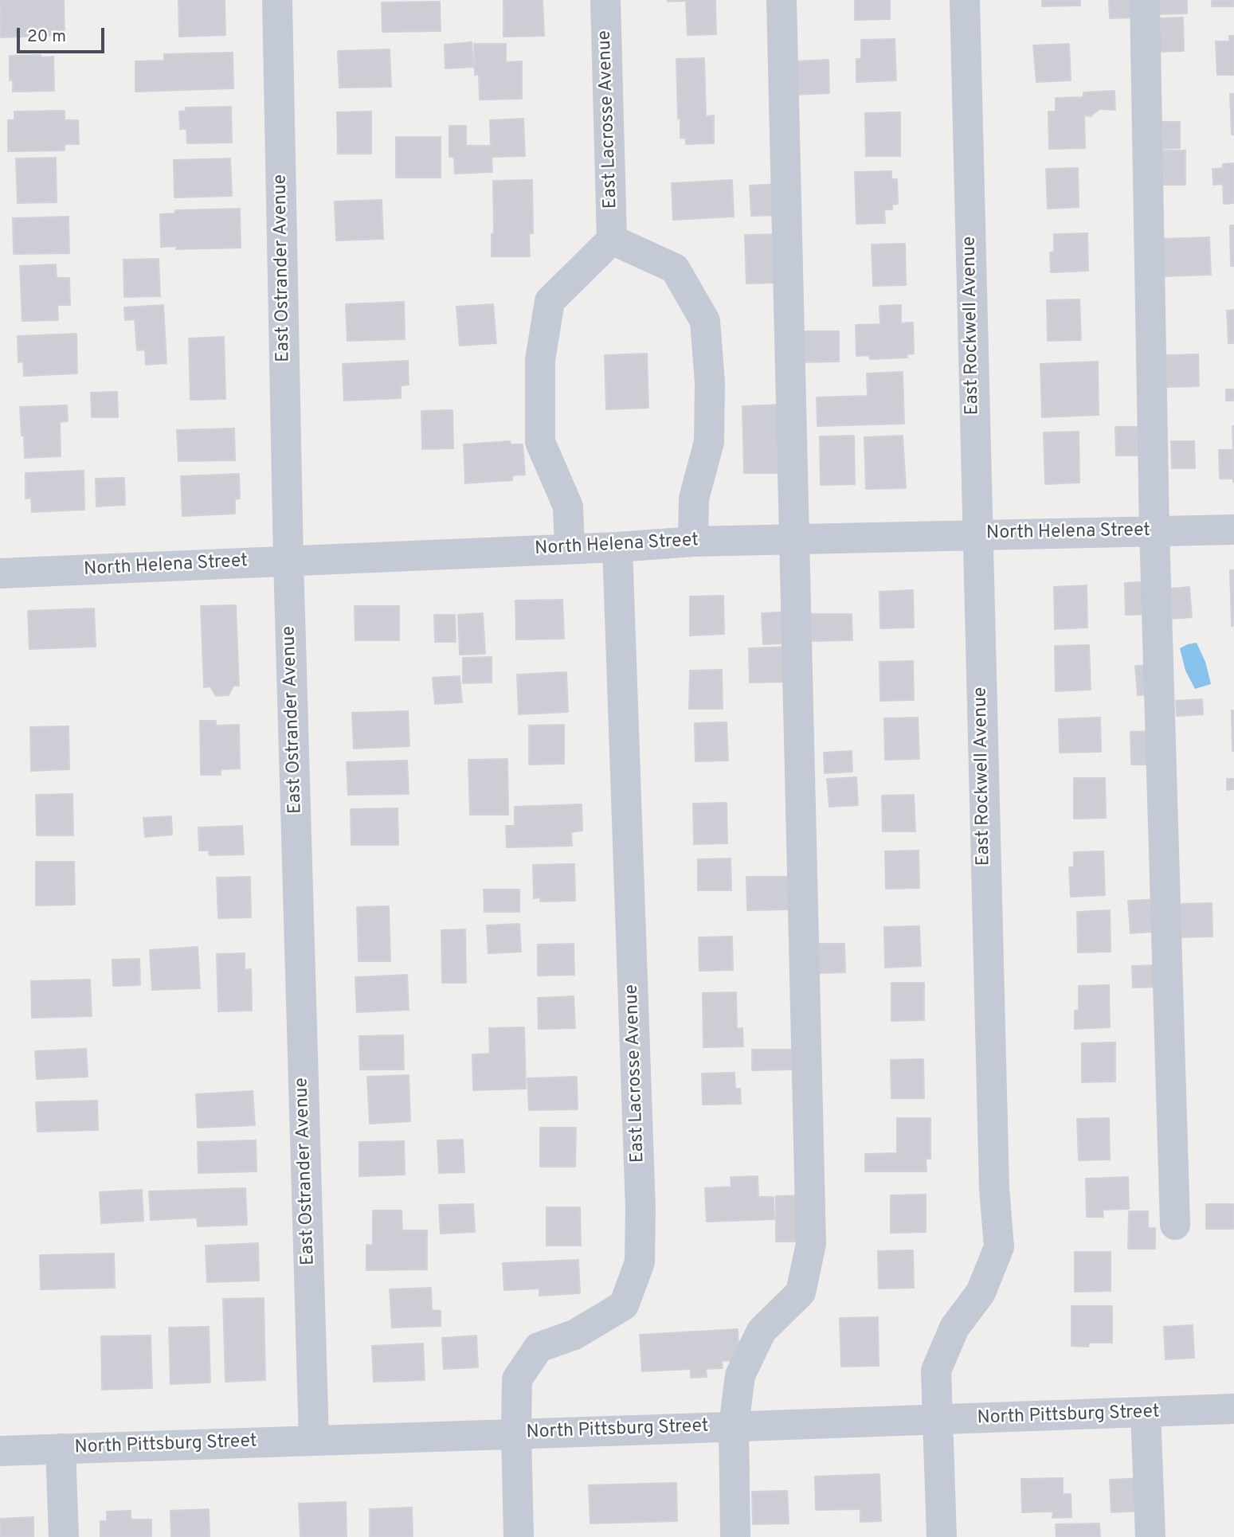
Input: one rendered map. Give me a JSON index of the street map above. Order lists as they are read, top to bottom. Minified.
{"streets":{"street":["East Lacrosse Avenue","East Ostrander Avenue","East Rockwell Avenue","North Helena Street","North Pittsburg Street"]},"crossings":[["East Lacrosse Avenue","North Helena Street"],["East Lacrosse Avenue","North Pittsburg Street"],["East Ostrander Avenue","North Helena Street"],["East Ostrander Avenue","North Pittsburg Street"],["East Rockwell Avenue","North Helena Street"],["East Rockwell Avenue","North Pittsburg Street"]],"scale_bar":"20 m"}
